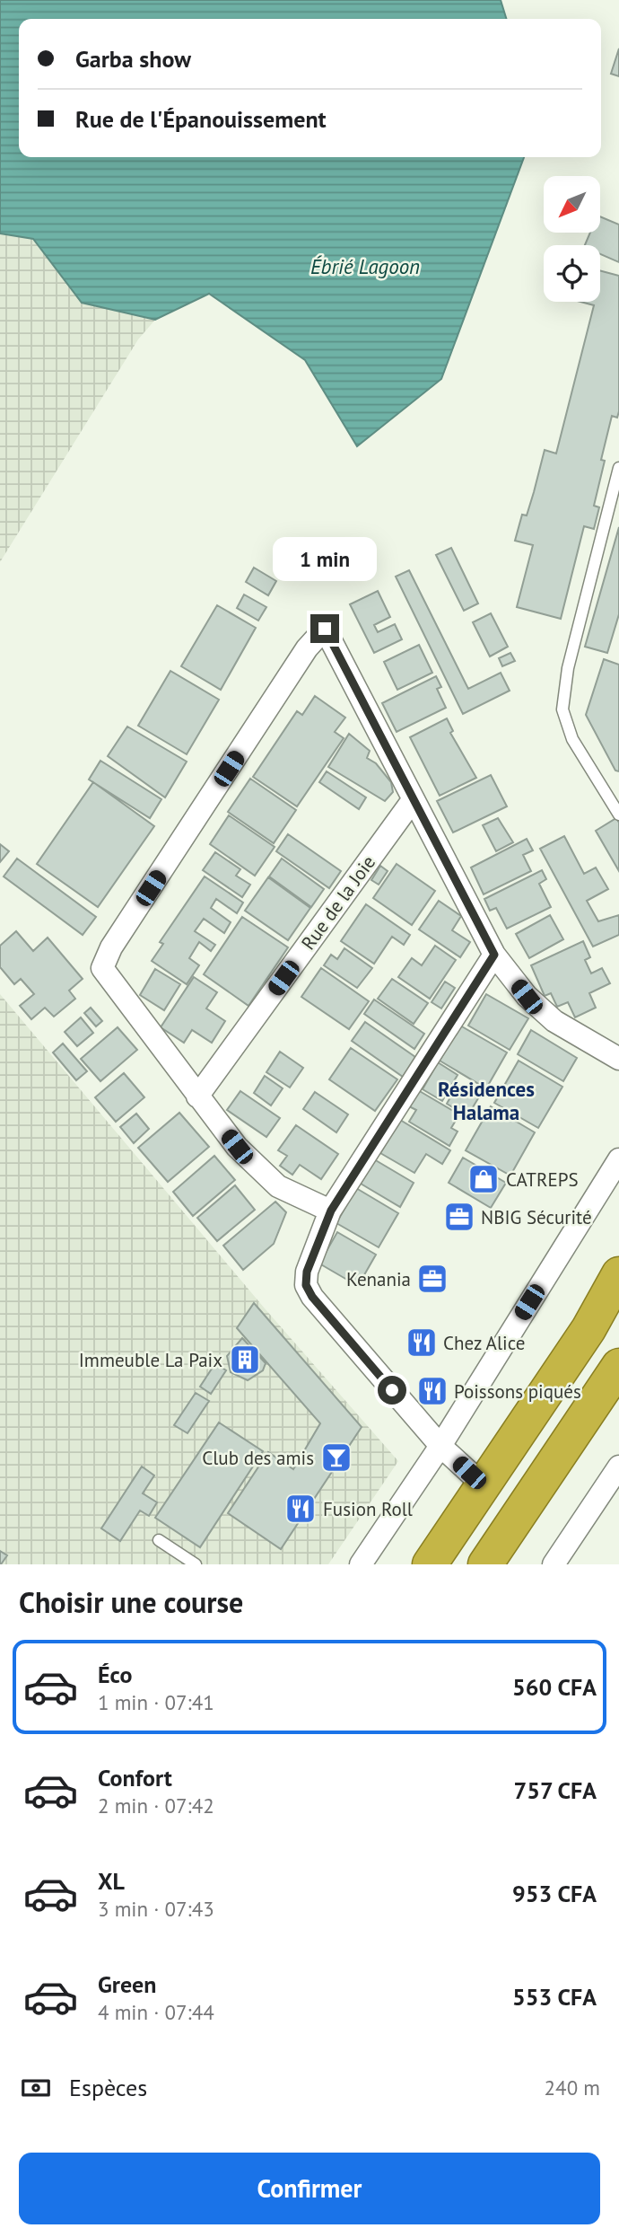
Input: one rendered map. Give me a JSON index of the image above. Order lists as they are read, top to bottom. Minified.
{"streets":{"street":["Rue de la Joie"]},"districts":["Résidences Halama"],"water":["Ébrié Lagoon"],"places":{"shop":["CATREPS"],"office":["NBIG Sécurité","Kenania"],"restaurant":["Chez Alice","Poissons piqués","Fusion Roll"],"building":["Immeuble La Paix"],"bar":["Club des amis"]},"north":"bottom left","page":{"banner":["Garba show","Rue de l'Épanouissement"],"bubble":"1 min","heading":"Choisir une course","list":[{"name":"Éco","note":"1 min · 07:41","value":"560 CFA"},{"name":"Confort","note":"2 min · 07:42","value":"757 CFA"},{"name":"XL","note":"3 min · 07:43","value":"953 CFA"},{"name":"Green","note":"4 min · 07:44","value":"553 CFA"}],"pay":["Espèces","240 m"],"buttons":"Confirmer"}}
